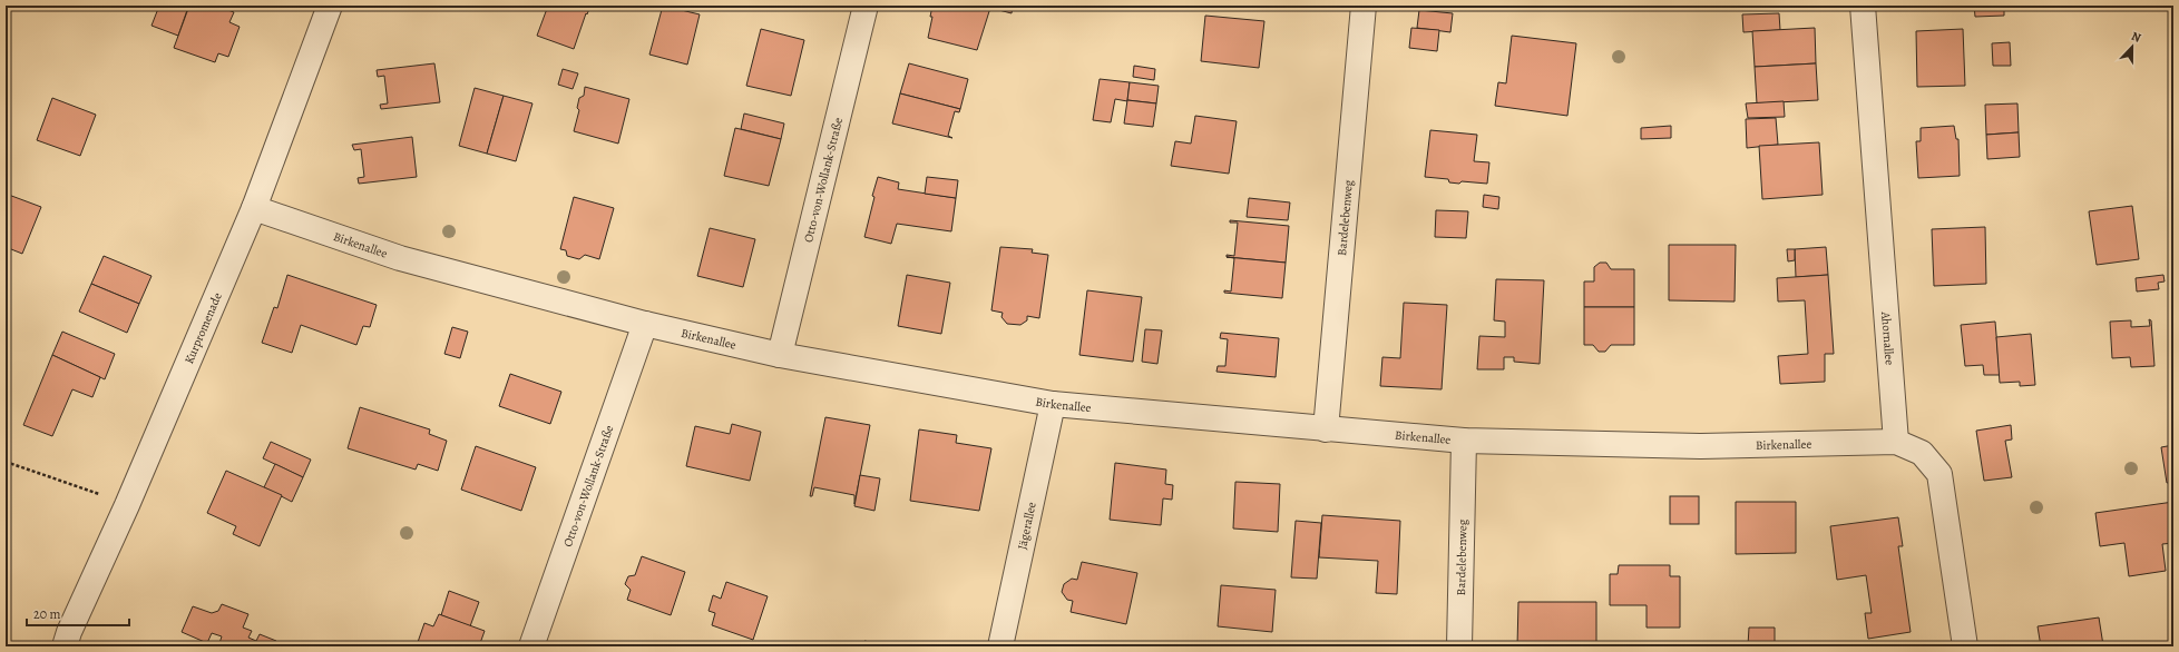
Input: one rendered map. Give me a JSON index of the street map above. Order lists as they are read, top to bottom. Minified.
{"streets":{"street":["Otto-von-Wollank-Straße","Bardelebenweg","Birkenallee","Kurpromenade","Ahornallee","Jägerallee"]},"crossings":[["Otto-von-Wollank-Straße","Birkenallee"],["Bardelebenweg","Birkenallee"],["Birkenallee","Kurpromenade"],["Birkenallee","Ahornallee"],["Birkenallee","Jägerallee"]],"scale_bar":"20 m","north":"top"}
